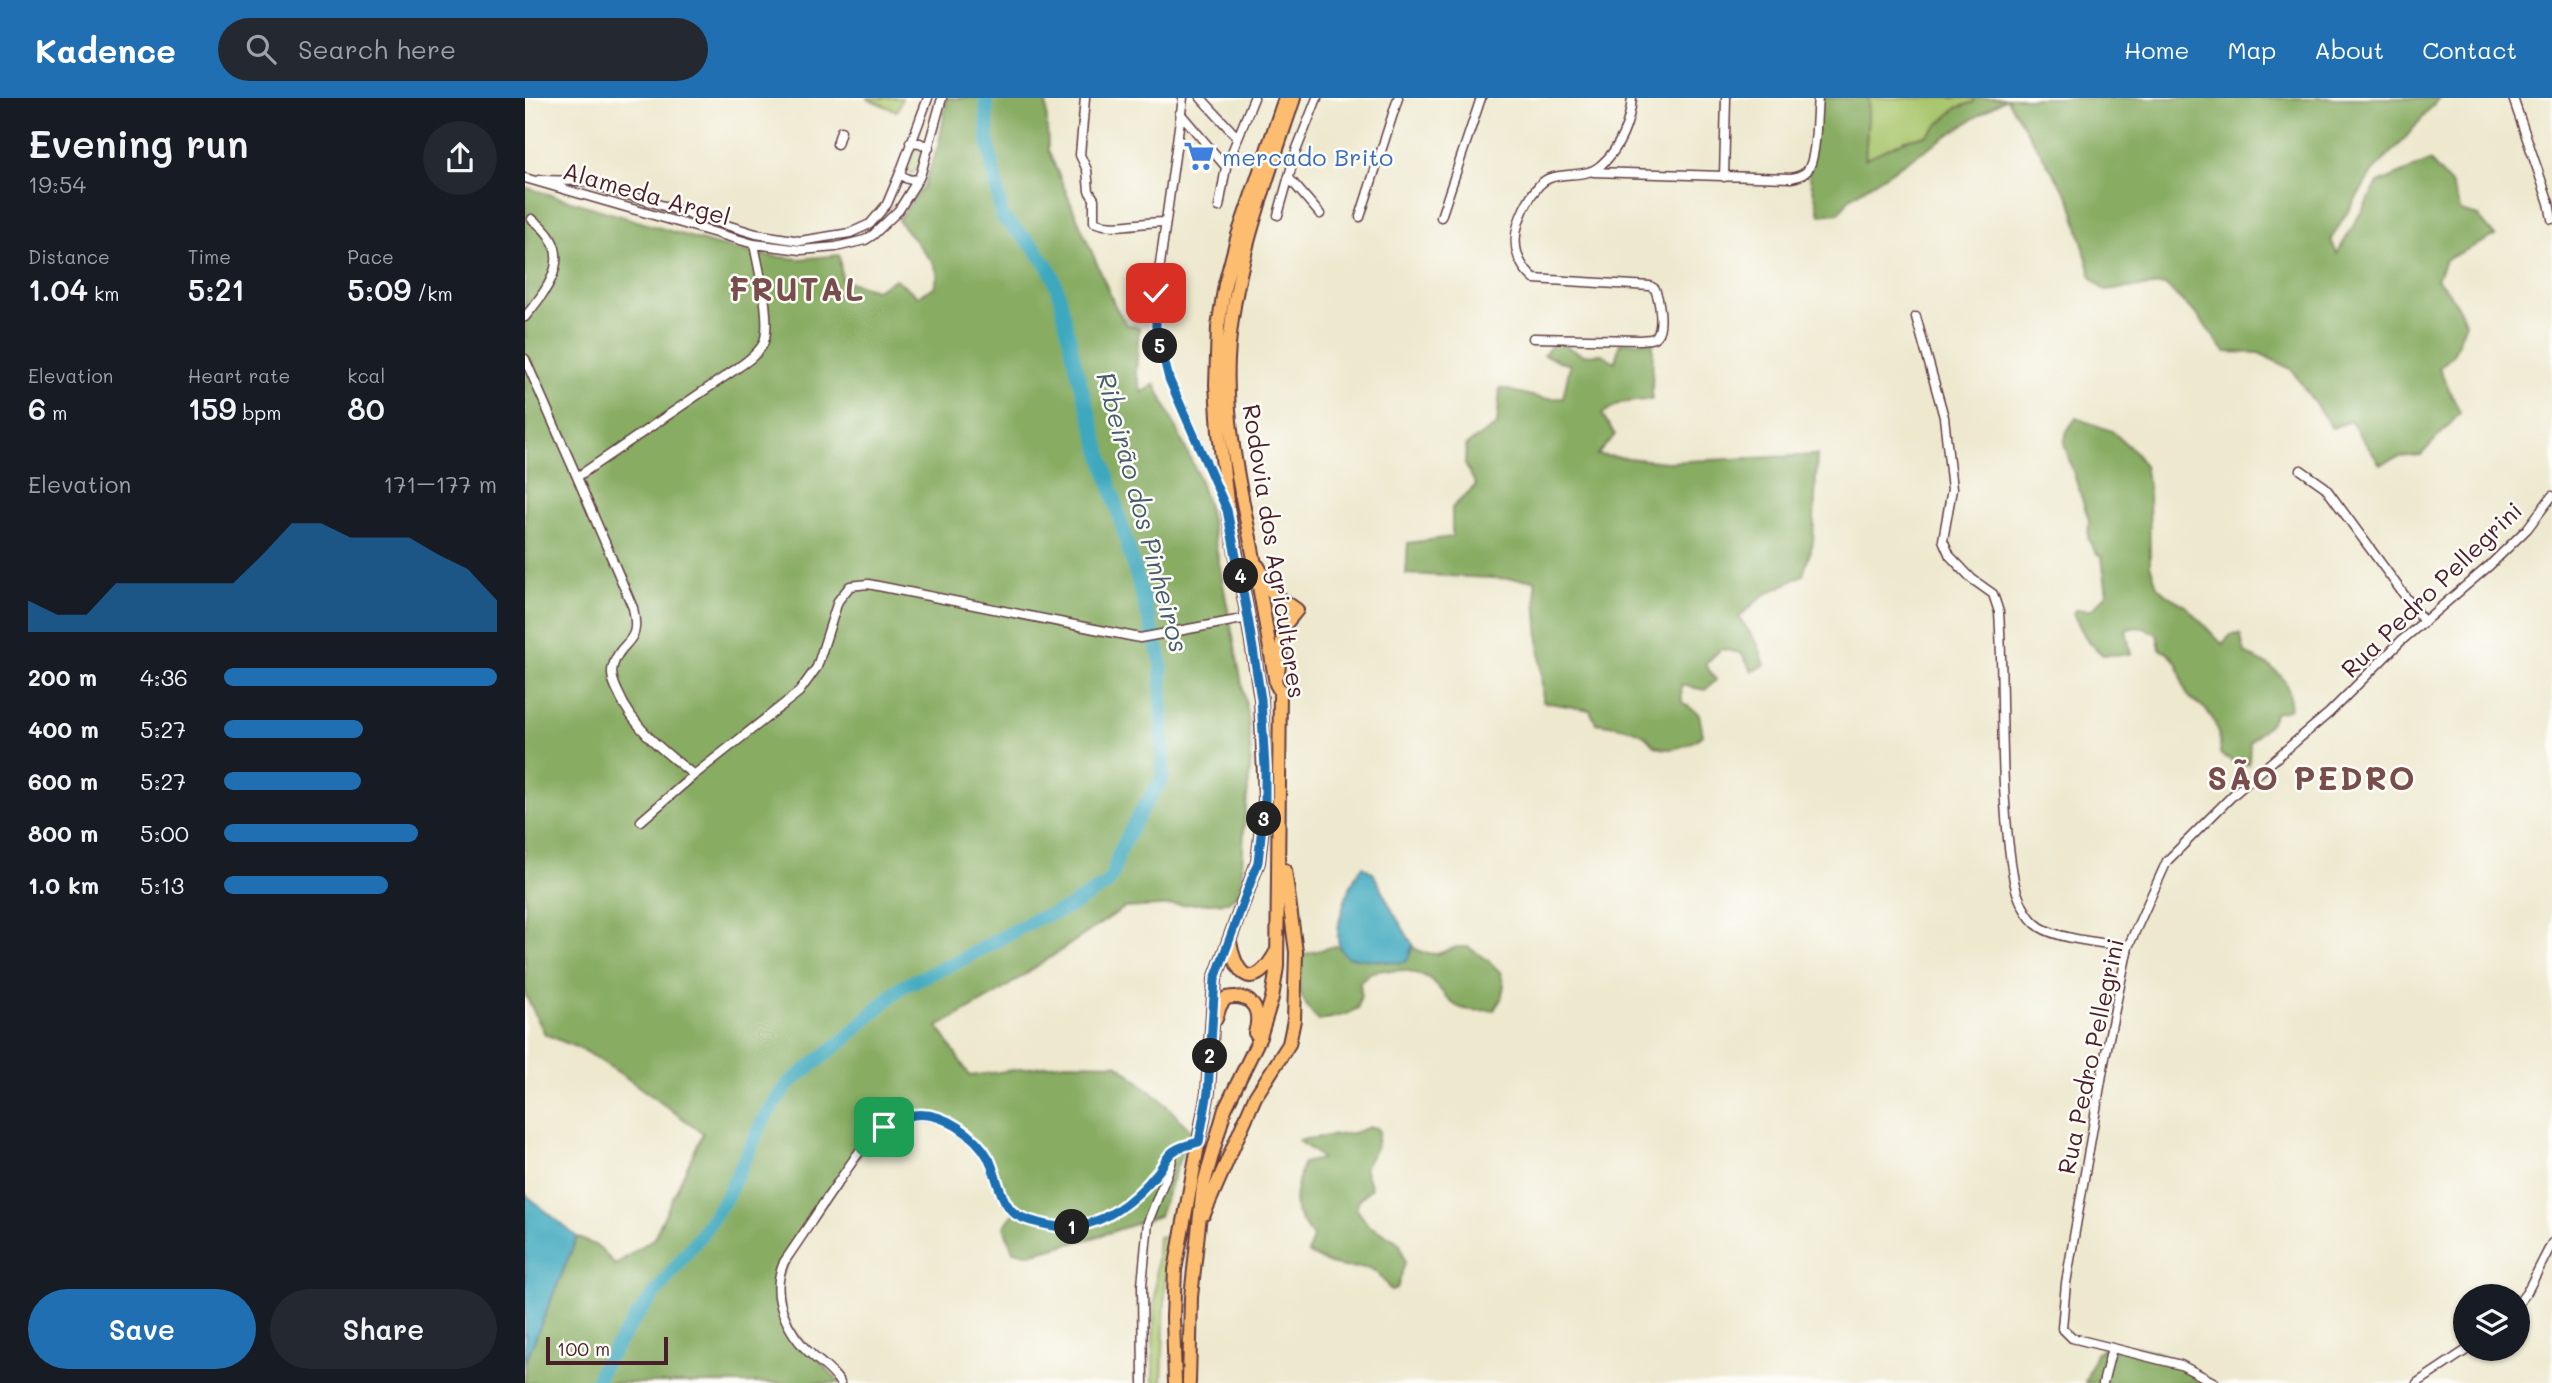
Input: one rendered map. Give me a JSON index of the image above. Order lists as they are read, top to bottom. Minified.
{"streets":{"main road":["Rodovia dos Agricultores"],"street":["Alameda Argel","Rua Pedro Pellegrini"]},"districts":["FRUTAL","SÃO PEDRO"],"water":["Ribeirão dos Pinheiros"],"places":{"supermarket":["mercado Brito"]},"scale_bar":"100 m","page":{"header":"Kadence","search":"Search here","nav":["Home","Map","About","Contact"],"heading":["Evening run","19:54"],"stats":[["Distance","1.04 km"],["Time","5:21"],["Pace","5:09 /km"],["Elevation","6 m"],["Heart rate","159 bpm"],["kcal","80"]],"pins":["5","4","3","2","1"],"chart":["Elevation","171–177 m"],"list":[{"name":"200 m","note":"4:36"},{"name":"400 m","note":"5:27"},{"name":"600 m","note":"5:27"},{"name":"800 m","note":"5:00"},{"name":"1.0 km","note":"5:13"}],"buttons":["Save","Share"],"scale":"100 m"}}
